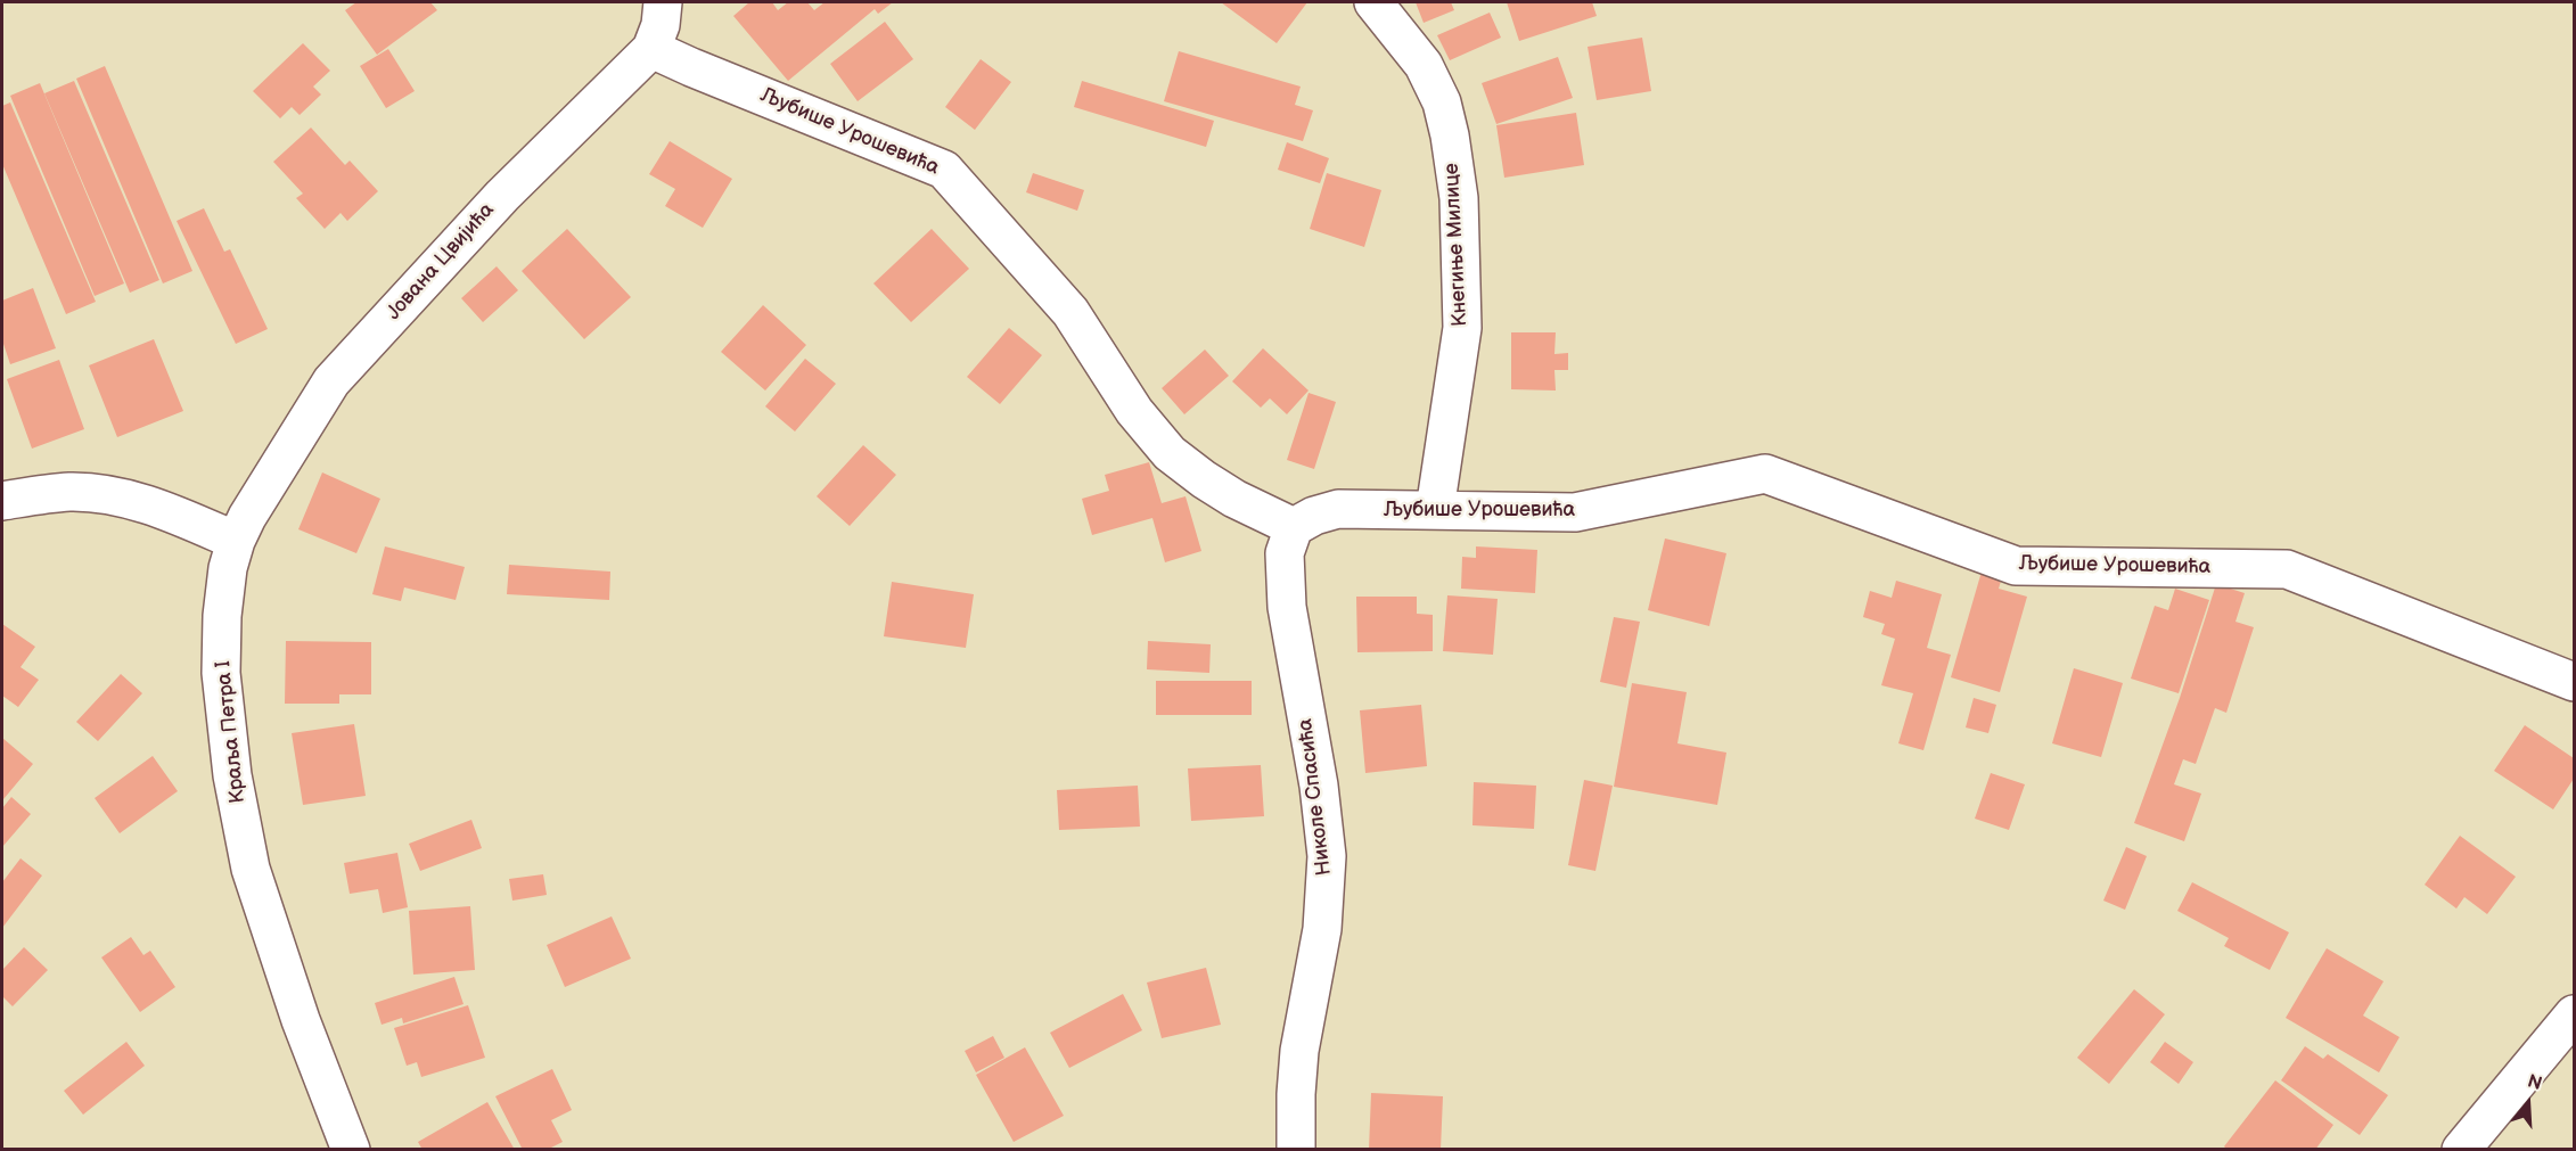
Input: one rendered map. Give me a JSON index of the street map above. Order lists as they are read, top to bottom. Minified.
{"streets":{"street":["Љубише Урошевића","Кнегиње Милице","Јована Цвијића","Краља Петра I","Николе Спасића"]},"crossings":[["Љубише Урошевића","Кнегиње Милице"],["Љубише Урошевића","Јована Цвијића"],["Љубише Урошевића","Николе Спасића"],["Јована Цвијића","Краља Петра I"]],"north":"top"}
